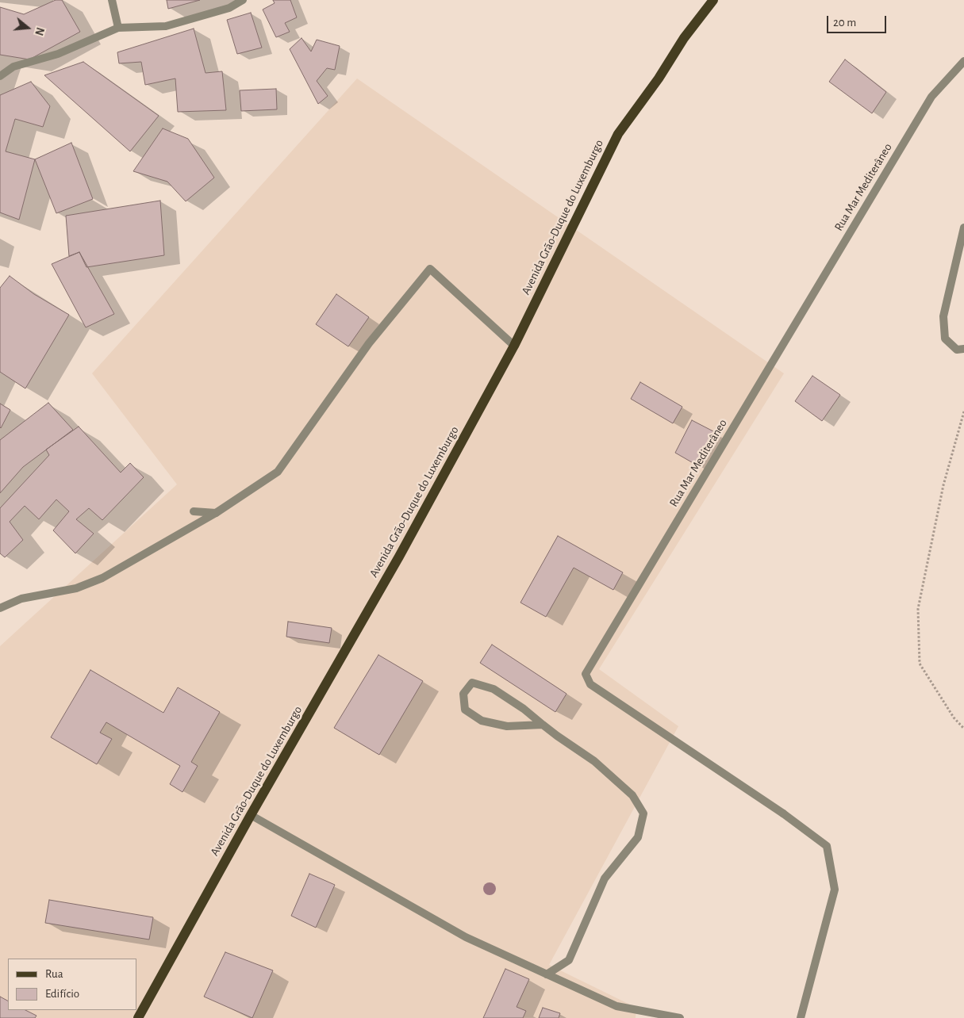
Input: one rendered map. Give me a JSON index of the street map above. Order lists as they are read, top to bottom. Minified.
{"streets":{"main road":["Avenida Grão-Duque do Luxemburgo"],"street":["Rua Mar Mediterâneo"]},"legend":["Rua","Edifício"],"scale_bar":"20 m","north":"right"}
